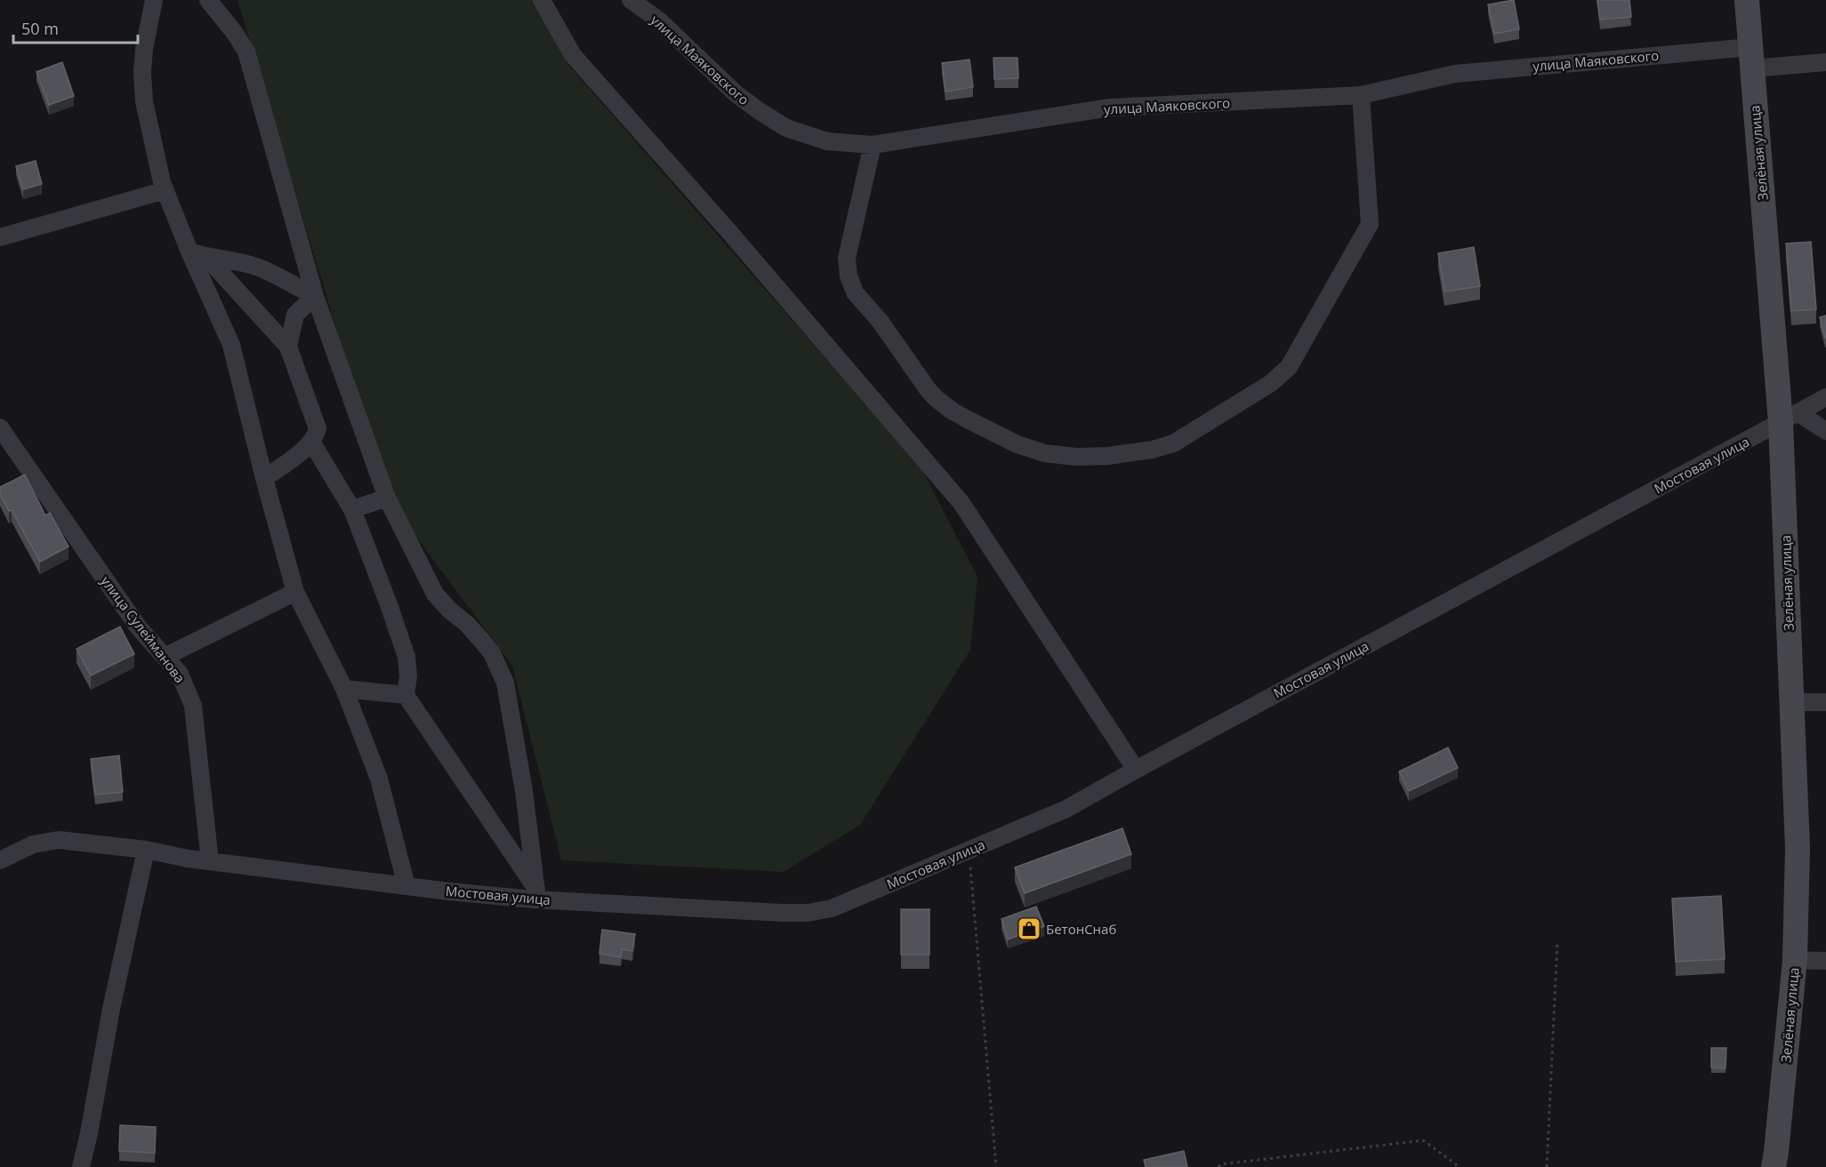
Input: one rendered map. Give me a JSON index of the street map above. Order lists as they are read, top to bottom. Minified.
{"streets":{"main road":["Зелёная улица"],"street":["улица Маяковского","Мостовая улица","улица Сулейманова"]},"crossings":[["улица Маяковского","Зелёная улица"],["Зелёная улица","Мостовая улица"],["Мостовая улица","улица Сулейманова"]],"places":{"shop":["БетонСнаб"]},"scale_bar":"50 m"}
